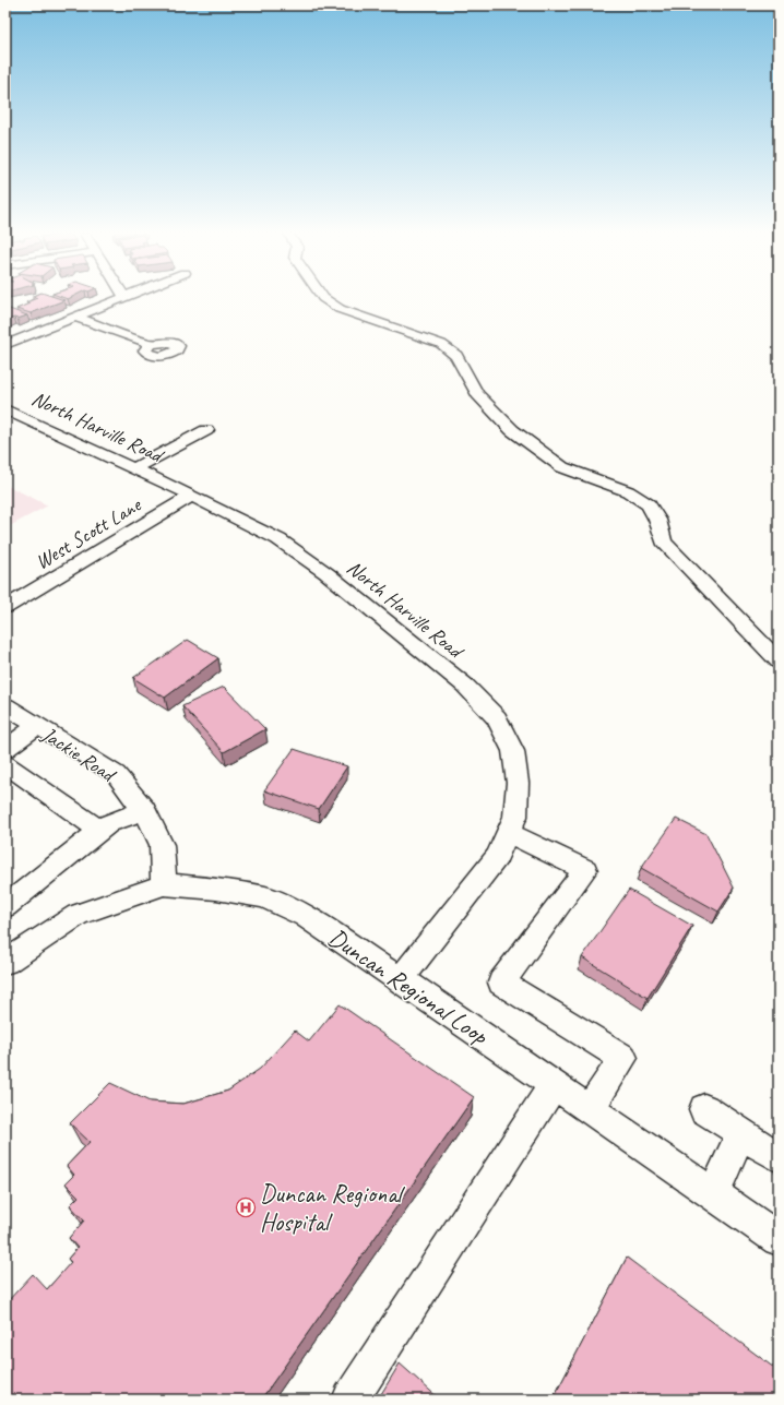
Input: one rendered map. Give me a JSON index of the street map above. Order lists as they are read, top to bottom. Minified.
{"streets":{"street":["North Harville Road","West Scott Lane","Jackie Road","Duncan Regional Loop"]},"crossings":[["North Harville Road","West Scott Lane"],["North Harville Road","Duncan Regional Loop"],["Jackie Road","Duncan Regional Loop"]],"places":{"hospital":["Duncan Regional Hospital"]}}
